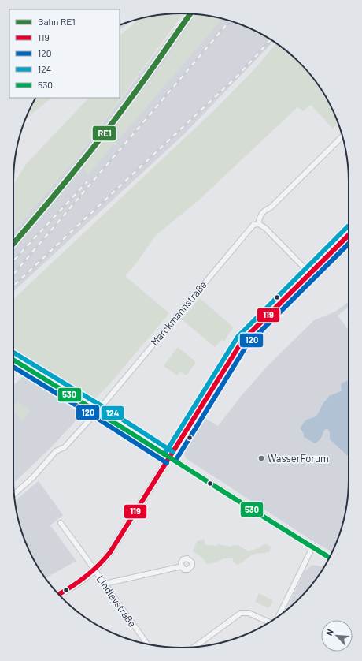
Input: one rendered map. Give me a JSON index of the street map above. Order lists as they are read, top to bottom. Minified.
{"streets":{"street":["Marckmannstraße","Lindleystraße"]},"places":["WasserForum"],"lines":["rail line RE1","transit line 124","transit line 119","transit line 120","transit line 530"],"legend":["Bahn RE1","119","120","124","530"],"north":"top left"}
